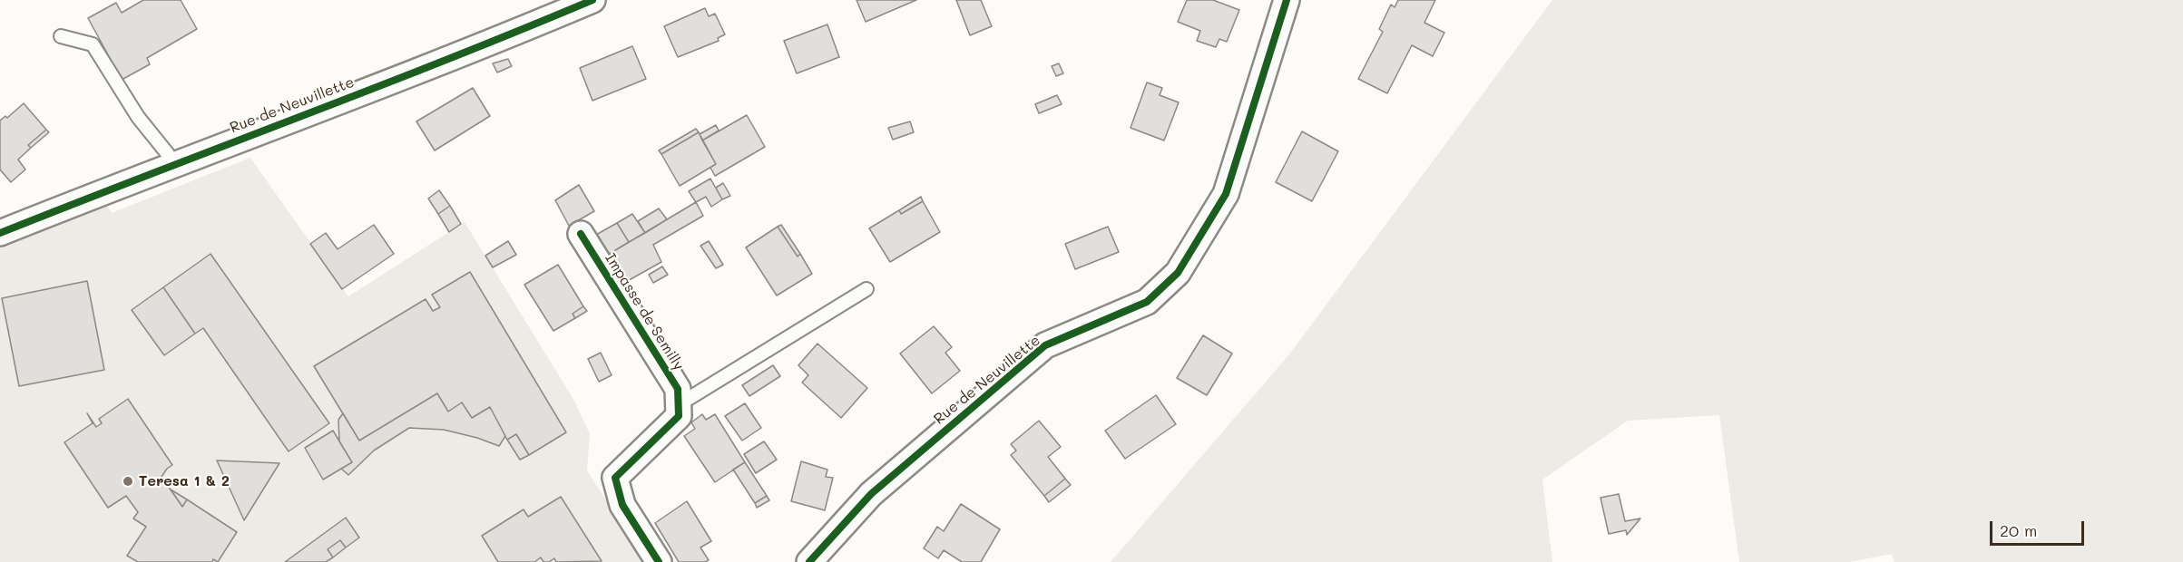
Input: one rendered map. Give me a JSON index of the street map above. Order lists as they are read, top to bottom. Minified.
{"streets":{"street":["Rue de Neuvillette","Impasse de Semilly"]},"places":["Teresa 1 & 2"],"scale_bar":"20 m"}
